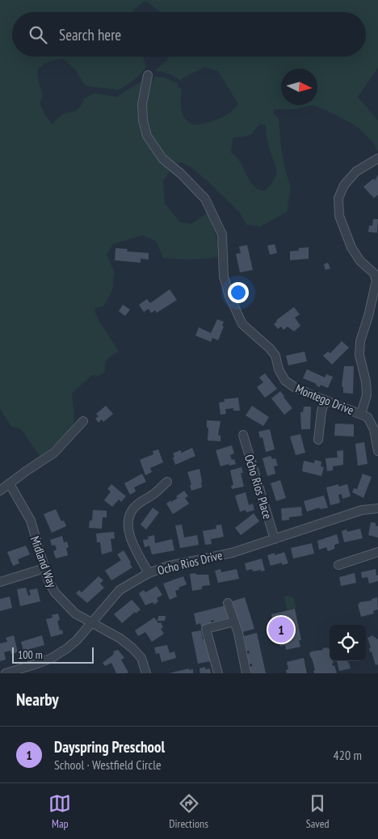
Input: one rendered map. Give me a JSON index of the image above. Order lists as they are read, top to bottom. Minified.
{"streets":{"street":["Montego Drive","Ocho Rios Place","Midland Way","Ocho Rios Drive"]},"crossings":[["Ocho Rios Place","Ocho Rios Drive"],["Midland Way","Ocho Rios Drive"]],"scale_bar":"100 m","north":"right","page":{"search":"Search here","pins":"1","scale":"100 m","heading":"Nearby","list":[{"mark":"1","name":"Dayspring Preschool","note":"School · Westfield Circle","value":"420 m"}],"nav":["Map","Directions","Saved"]}}
